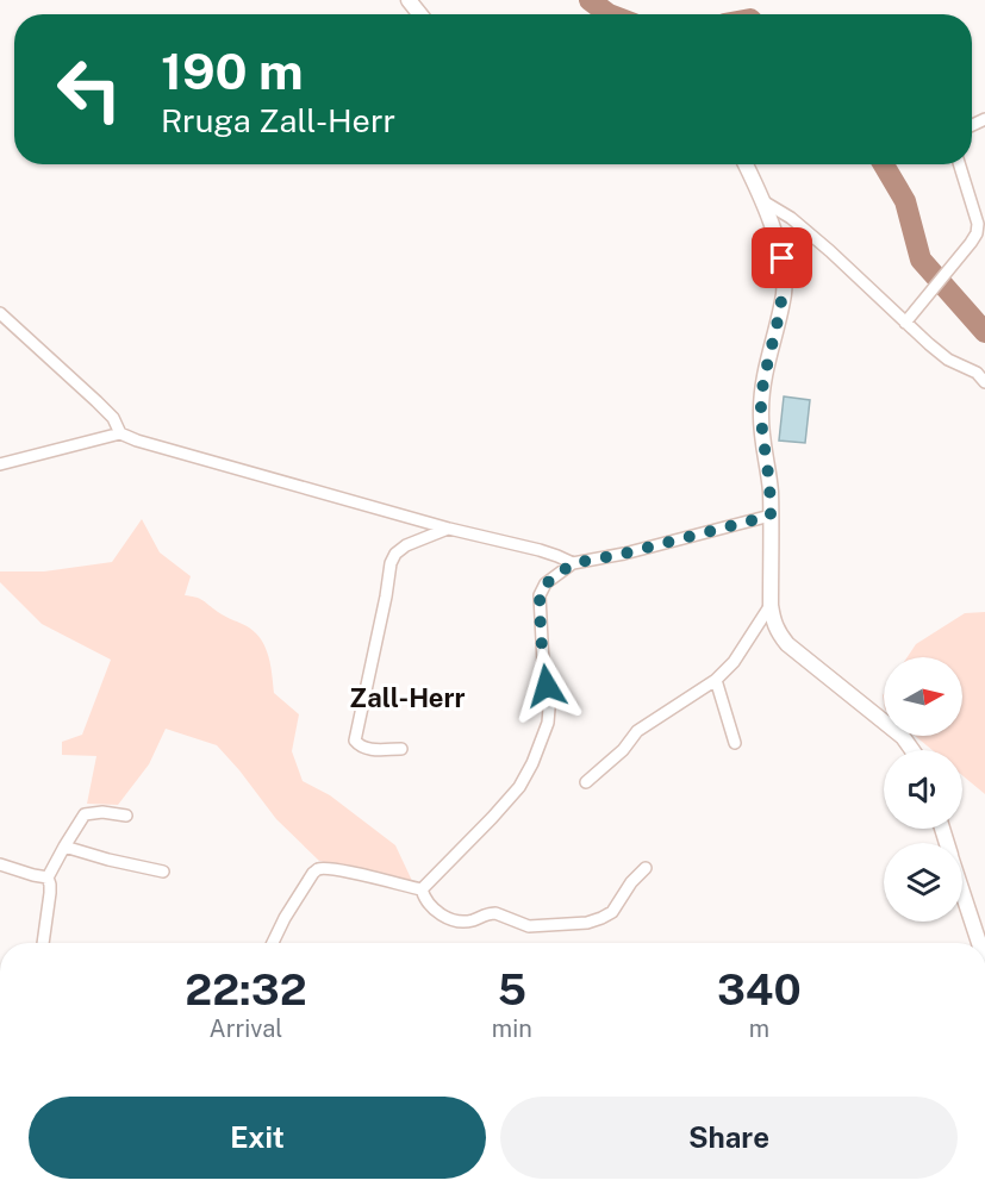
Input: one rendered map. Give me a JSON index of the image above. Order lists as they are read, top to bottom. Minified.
{"districts":["Zall-Herr"],"north":"right","page":{"turn":["190 m","Rruga Zall-Herr"],"eta":["22:32","Arrival","5","min","340","m"],"buttons":["Exit","Share"]}}
